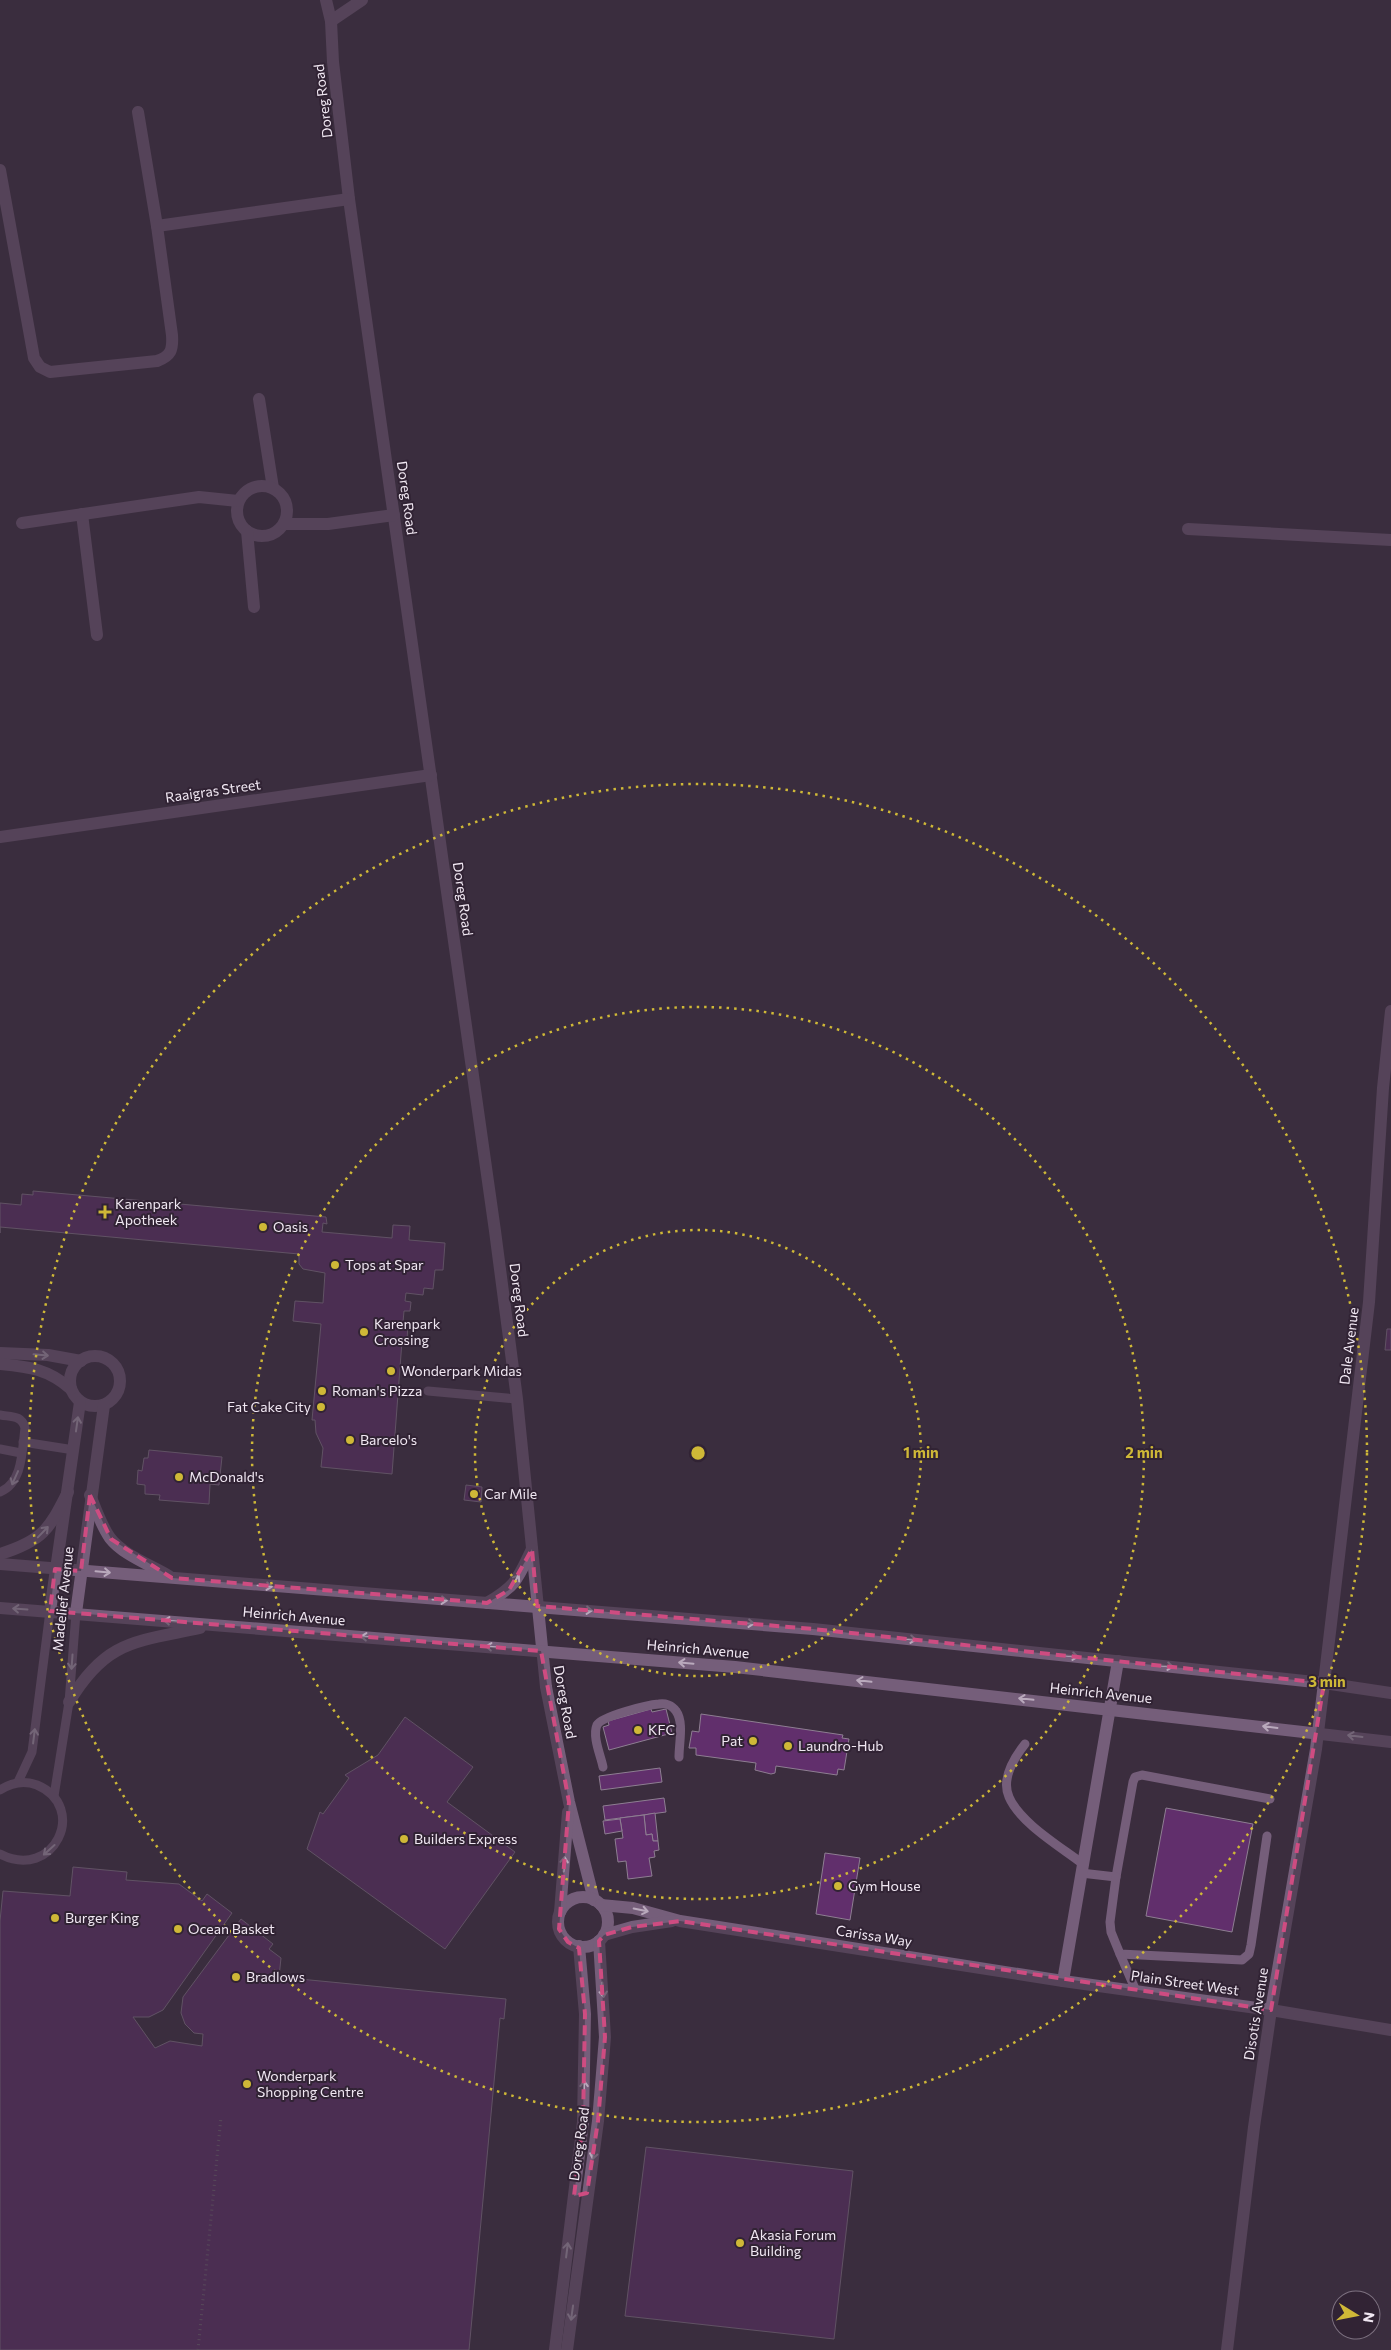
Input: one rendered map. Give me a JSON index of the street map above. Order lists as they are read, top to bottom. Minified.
{"streets":{"street":["Doreg Road","Raaigras Street","Dale Avenue","Madelief Avenue","Heinrich Avenue","Carissa Way","Plain Street West","Disotis Avenue"]},"crossings":[["Doreg Road","Raaigras Street"],["Doreg Road","Heinrich Avenue"],["Doreg Road","Carissa Way"],["Dale Avenue","Heinrich Avenue"],["Dale Avenue","Disotis Avenue"],["Madelief Avenue","Heinrich Avenue"],["Heinrich Avenue","Disotis Avenue"],["Carissa Way","Plain Street West"],["Plain Street West","Disotis Avenue"]],"places":{"health":["Karenpark Apotheek"],"other":["Oasis","Tops at Spar","Karenpark Crossing","Wonderpark Midas","Roman's Pizza","Fat Cake City","Barcelo's","McDonald's","Car Mile","KFC","Pat","Laundro-Hub","Builders Express","Gym House","Burger King","Ocean Basket","Bradlows","Wonderpark Shopping Centre","Akasia Forum Building"]},"north":"right","rings":["1 min","2 min","3 min"]}
